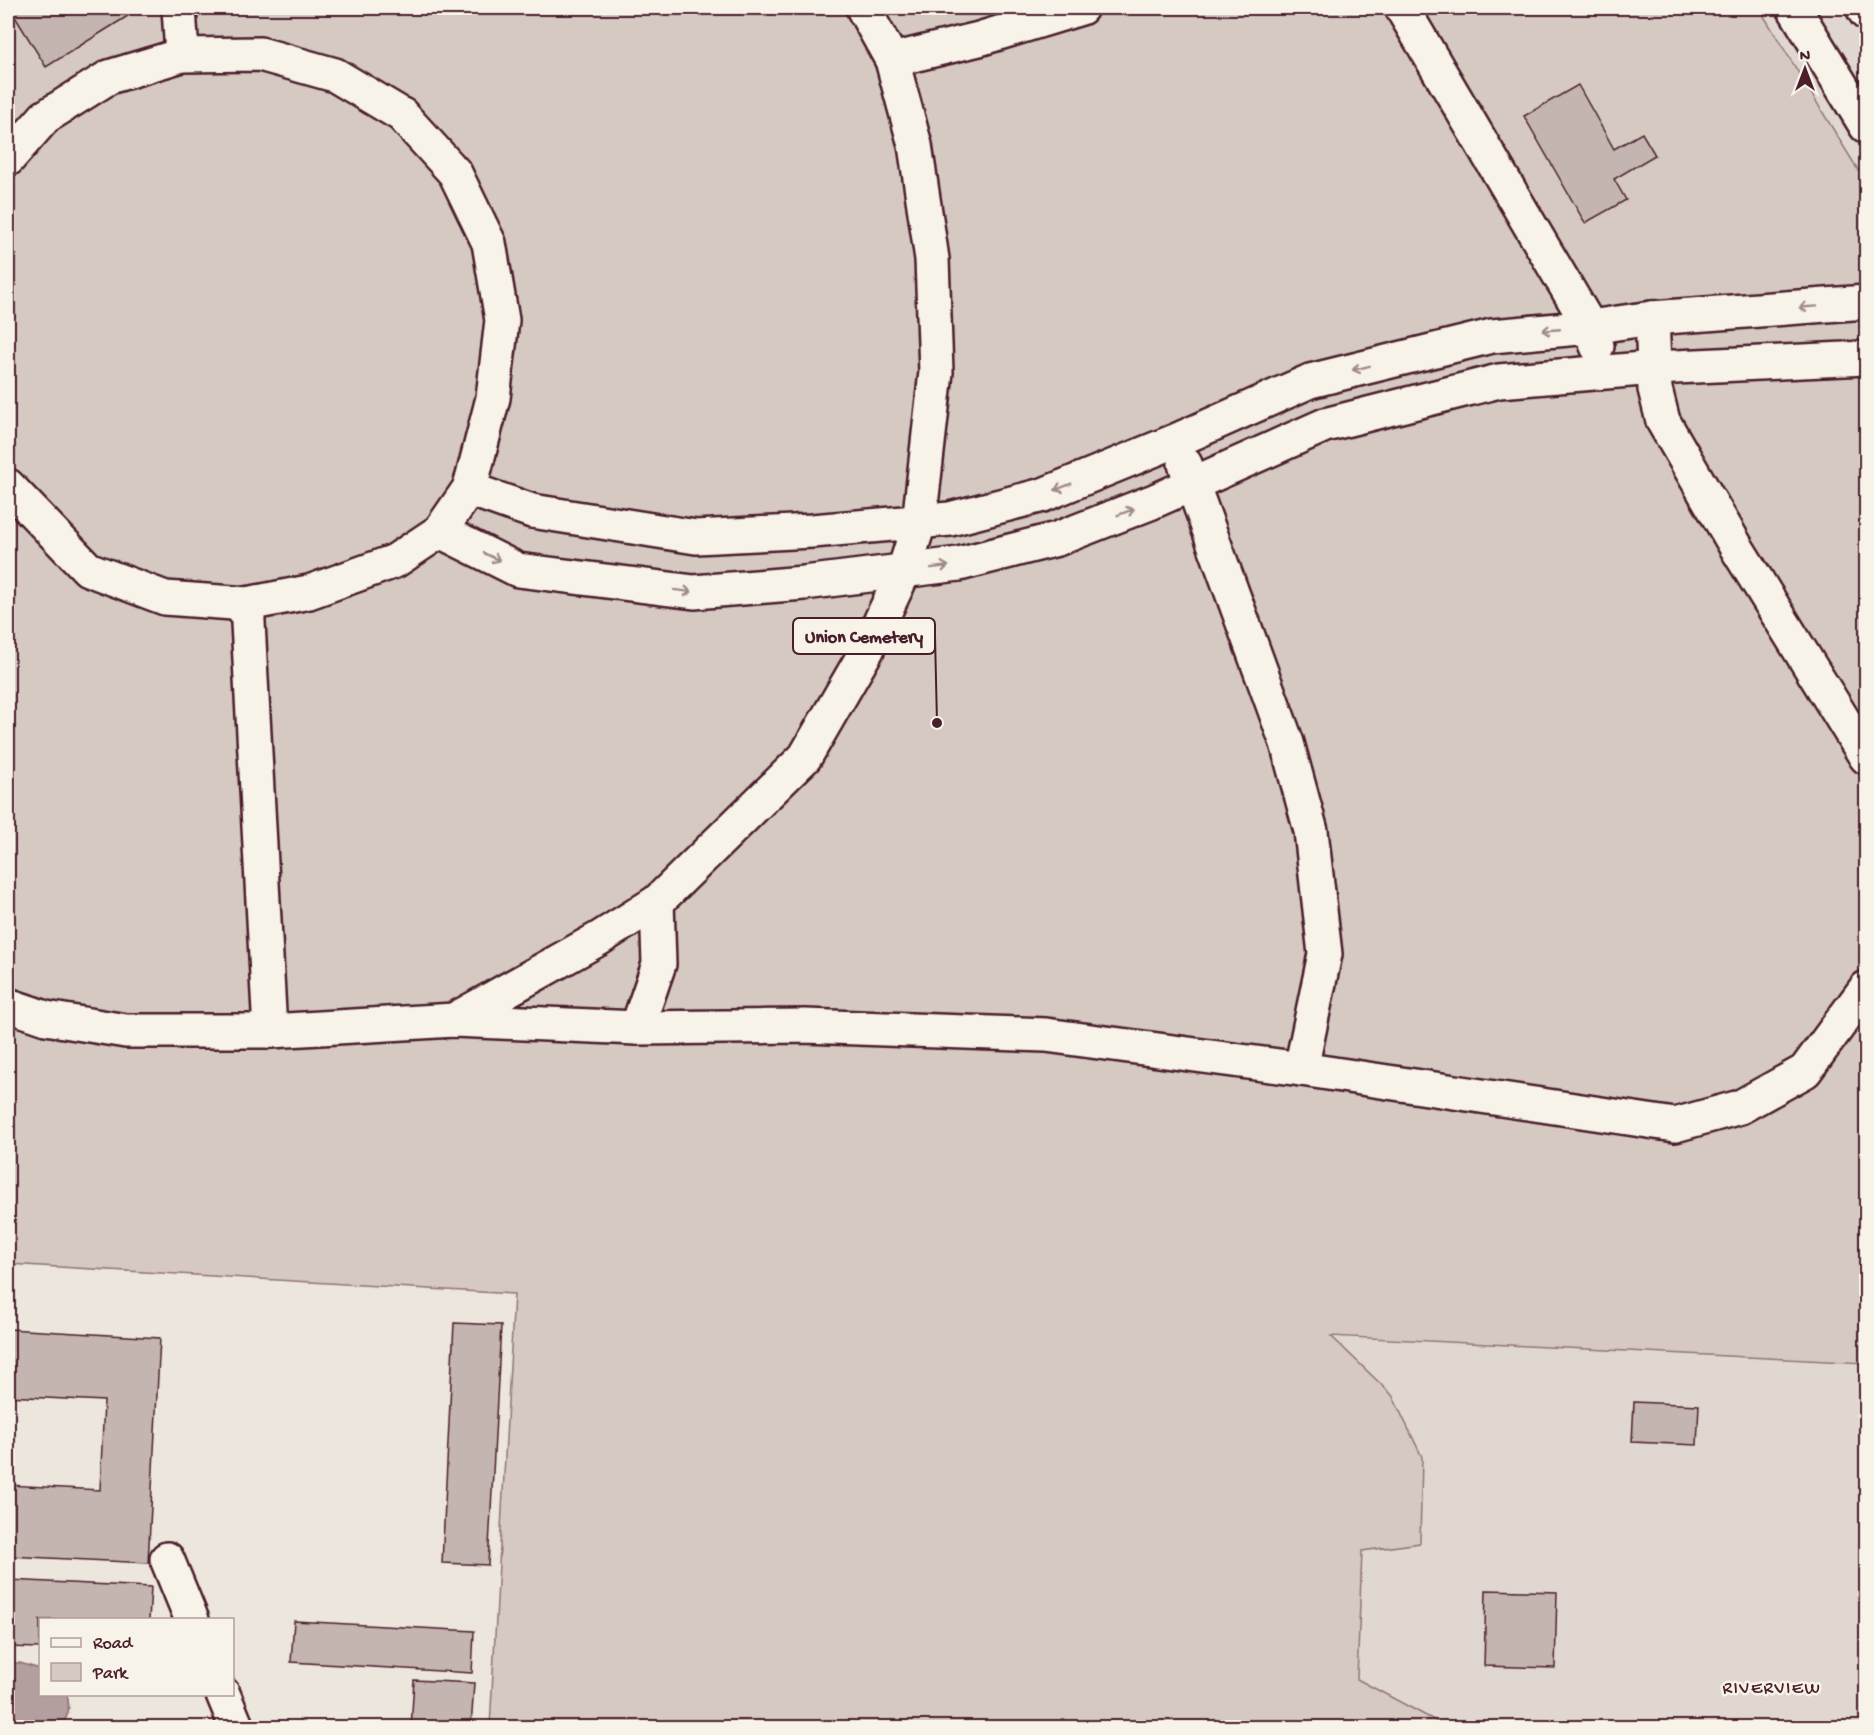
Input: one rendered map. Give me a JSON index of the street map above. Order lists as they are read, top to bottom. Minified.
{"districts":["RIVERVIEW"],"places":["Union Cemetery"],"legend":["Road","Park"],"north":"top"}
